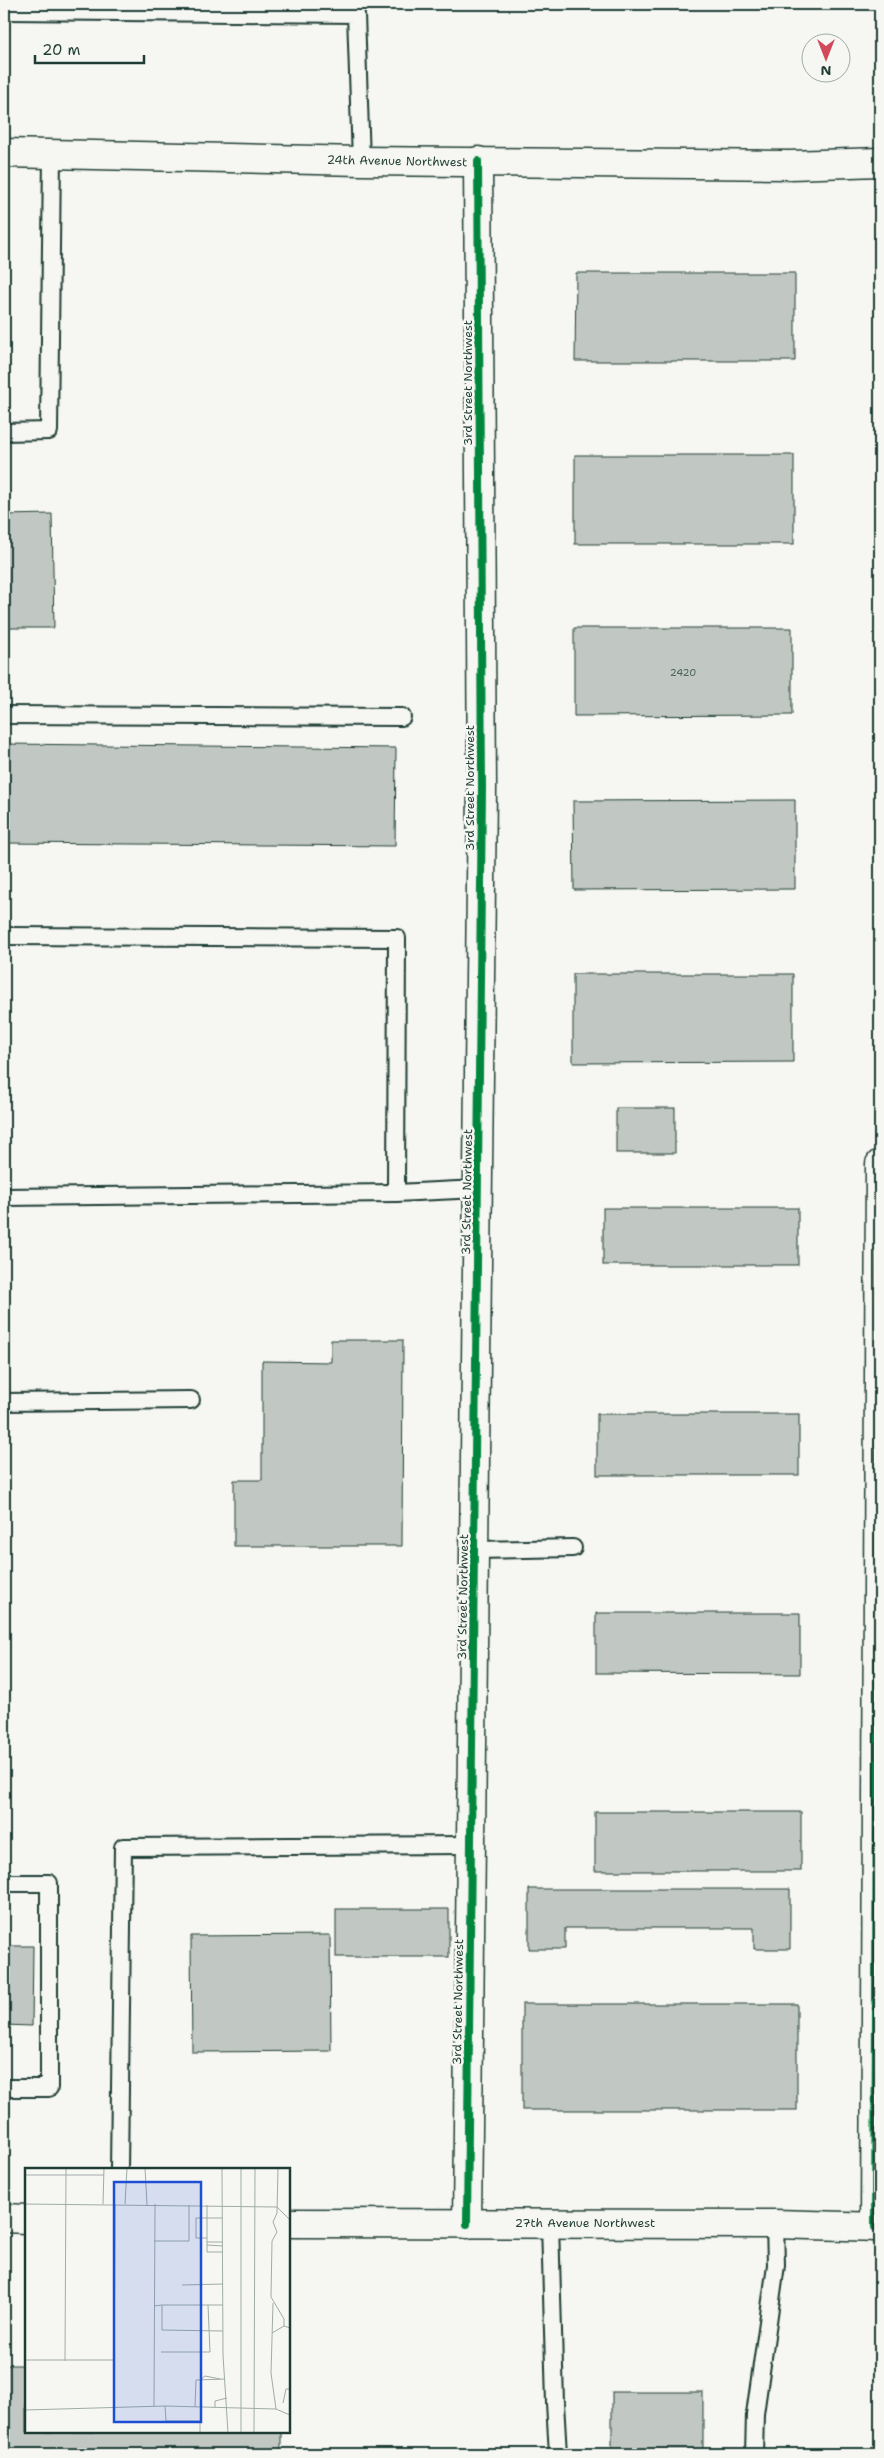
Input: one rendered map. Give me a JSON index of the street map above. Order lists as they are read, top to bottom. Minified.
{"streets":{"street":["24th Avenue Northwest","3rd Street Northwest","27th Avenue Northwest"]},"crossings":[["24th Avenue Northwest","3rd Street Northwest"],["3rd Street Northwest","27th Avenue Northwest"]],"house_numbers":["2420"],"scale_bar":"20 m","north":"bottom"}
